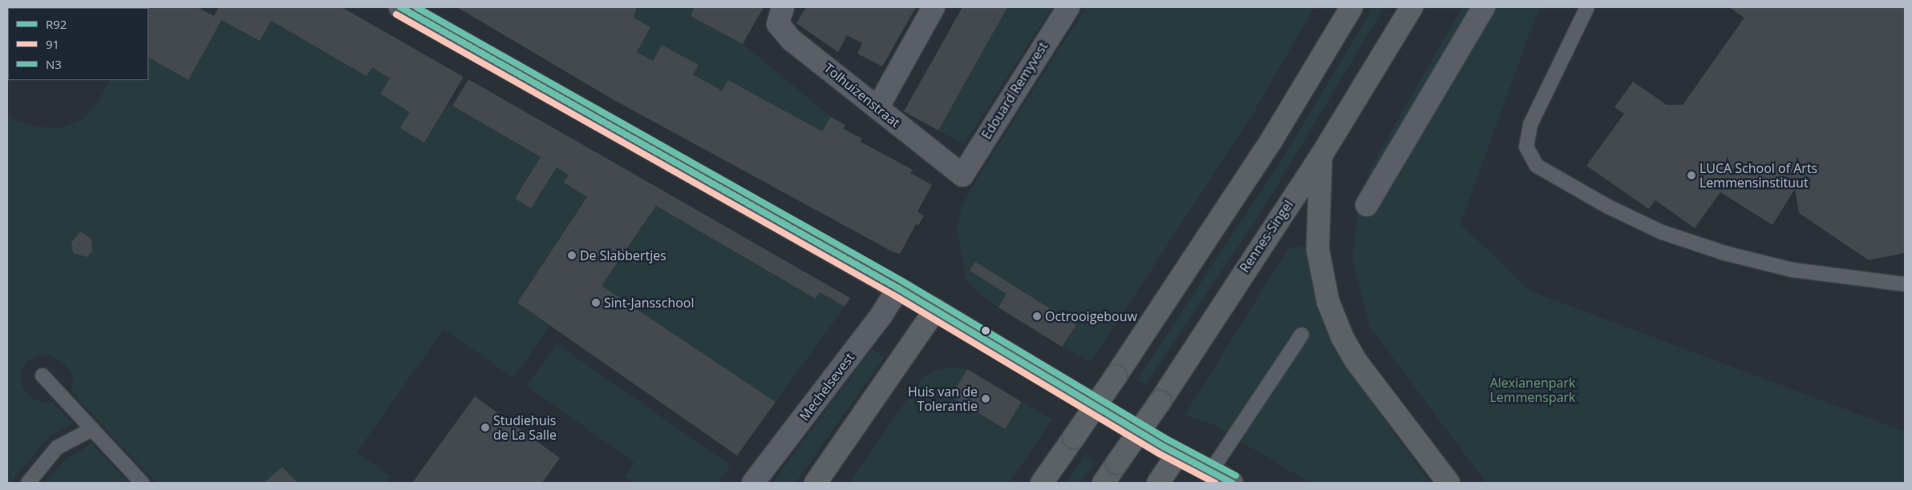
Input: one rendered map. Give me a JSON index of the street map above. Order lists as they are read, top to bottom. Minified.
{"streets":{"main road":["Rennes-Singel"],"street":["Edouard Remyvest","Tolhuizenstraat","Mechelsevest"]},"crossings":[["Edouard Remyvest","Tolhuizenstraat"]],"parks":["Alexianenpark Lemmenspark"],"places":["LUCA School of Arts Lemmensinstituut","De Slabbertjes","Sint-Jansschool","Octrooigebouw","Huis van de Tolerantie","Studiehuis de La Salle"],"lines":["transit line R92","transit line N3","transit line 91"],"legend":["R92","91","N3"]}
